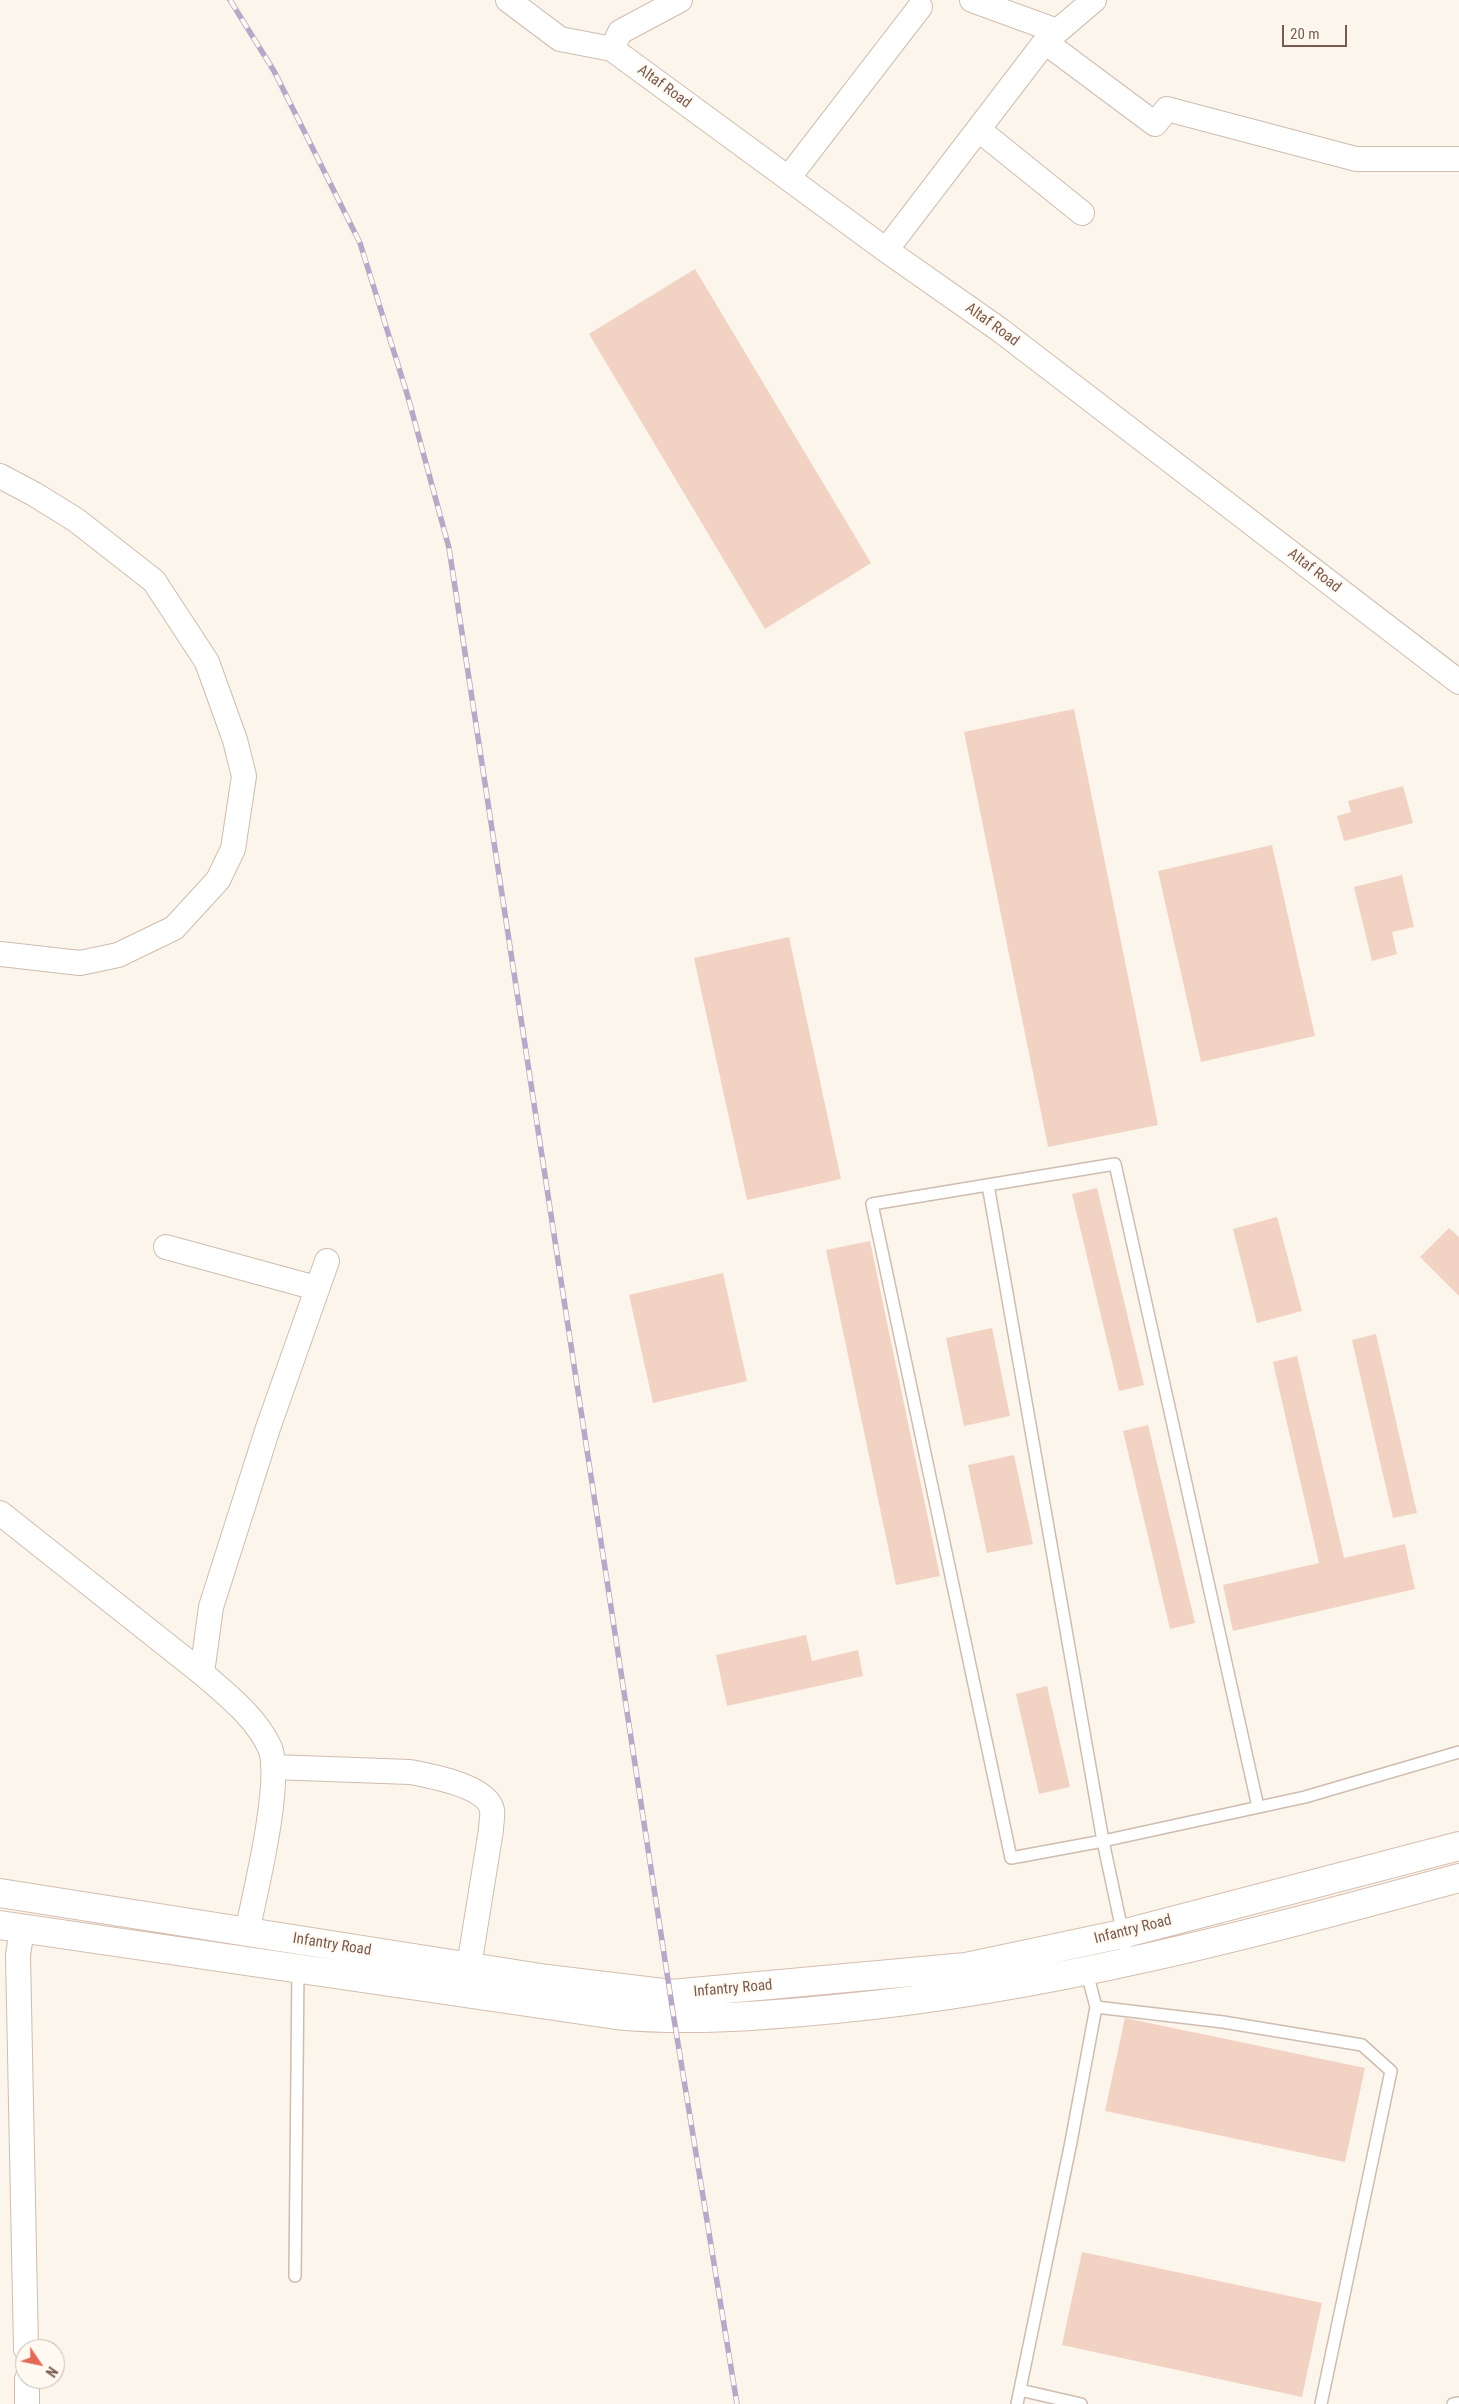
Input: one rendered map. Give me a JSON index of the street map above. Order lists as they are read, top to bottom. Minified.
{"streets":{"main road":["Infantry Road"],"street":["Altaf Road"]},"scale_bar":"20 m","north":"bottom right"}
